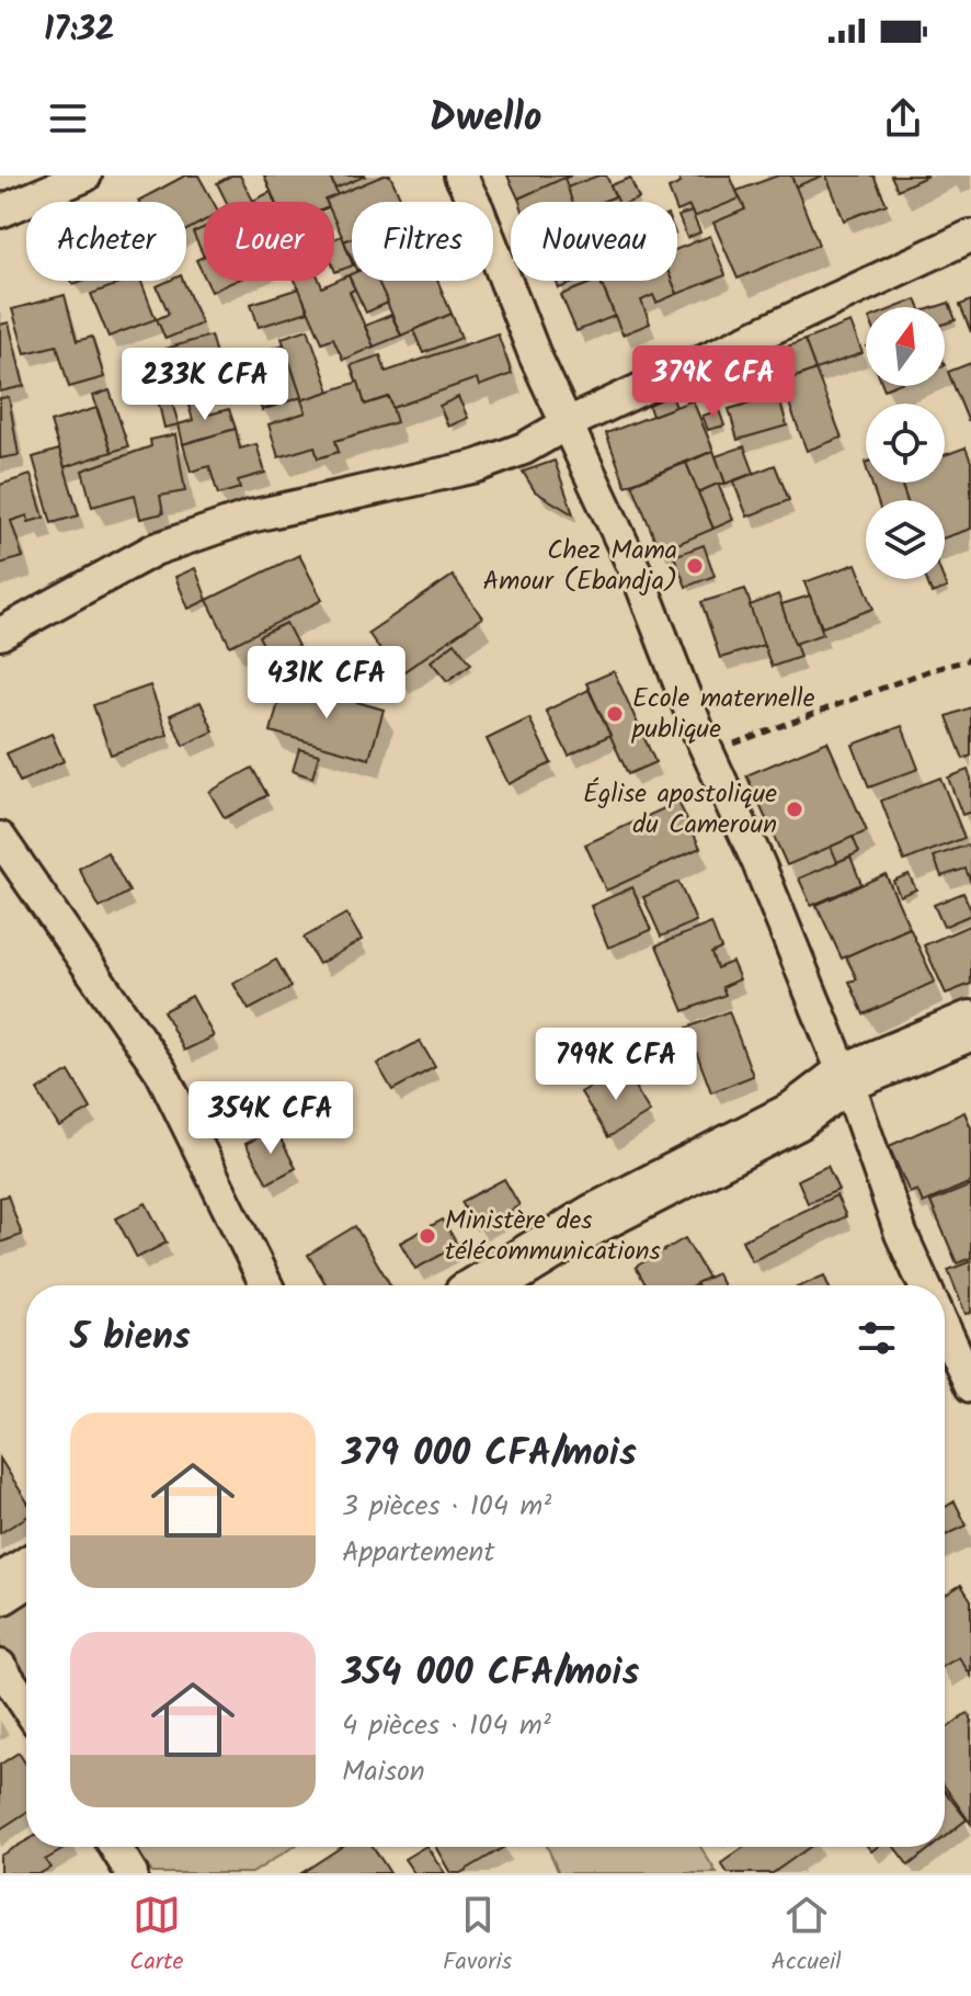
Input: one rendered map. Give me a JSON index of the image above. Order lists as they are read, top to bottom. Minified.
{"places":["Chez Mama Amour (Ebandja)","Ecole maternelle publique","Église apostolique du Cameroun","Ministère des télécommunications"],"north":"top","page":{"status":"17:32","header":"Dwello","chip":["Acheter","Louer","Filtres","Nouveau"],"price":["379K CFA","233K CFA","431K CFA","799K CFA","354K CFA"],"heading":"5 biens","list":[{"name":"379 000 CFA/mois","note":"3 pièces · 104 m² · Appartement"},{"name":"354 000 CFA/mois","note":"4 pièces · 104 m² · Maison"}],"tabs":["Carte","Favoris","Accueil"]}}
